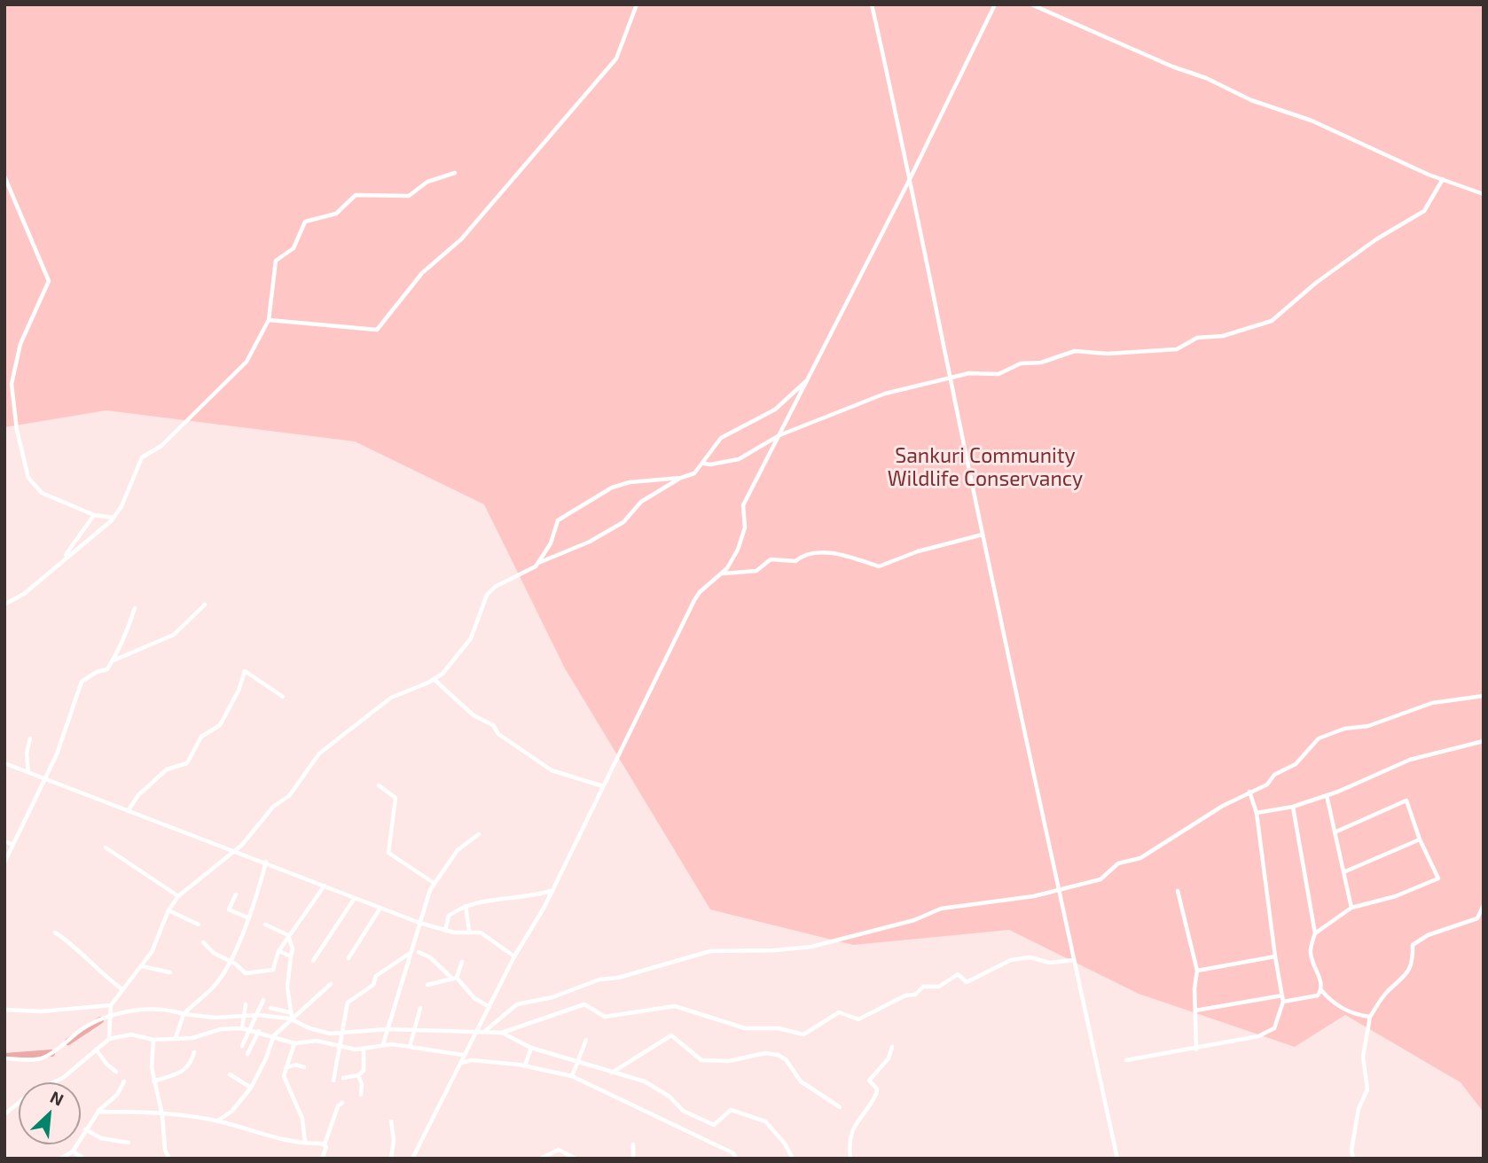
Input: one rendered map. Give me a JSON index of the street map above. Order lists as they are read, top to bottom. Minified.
{"parks":["Sankuri Community Wildlife Conservancy"],"north":"top right"}
